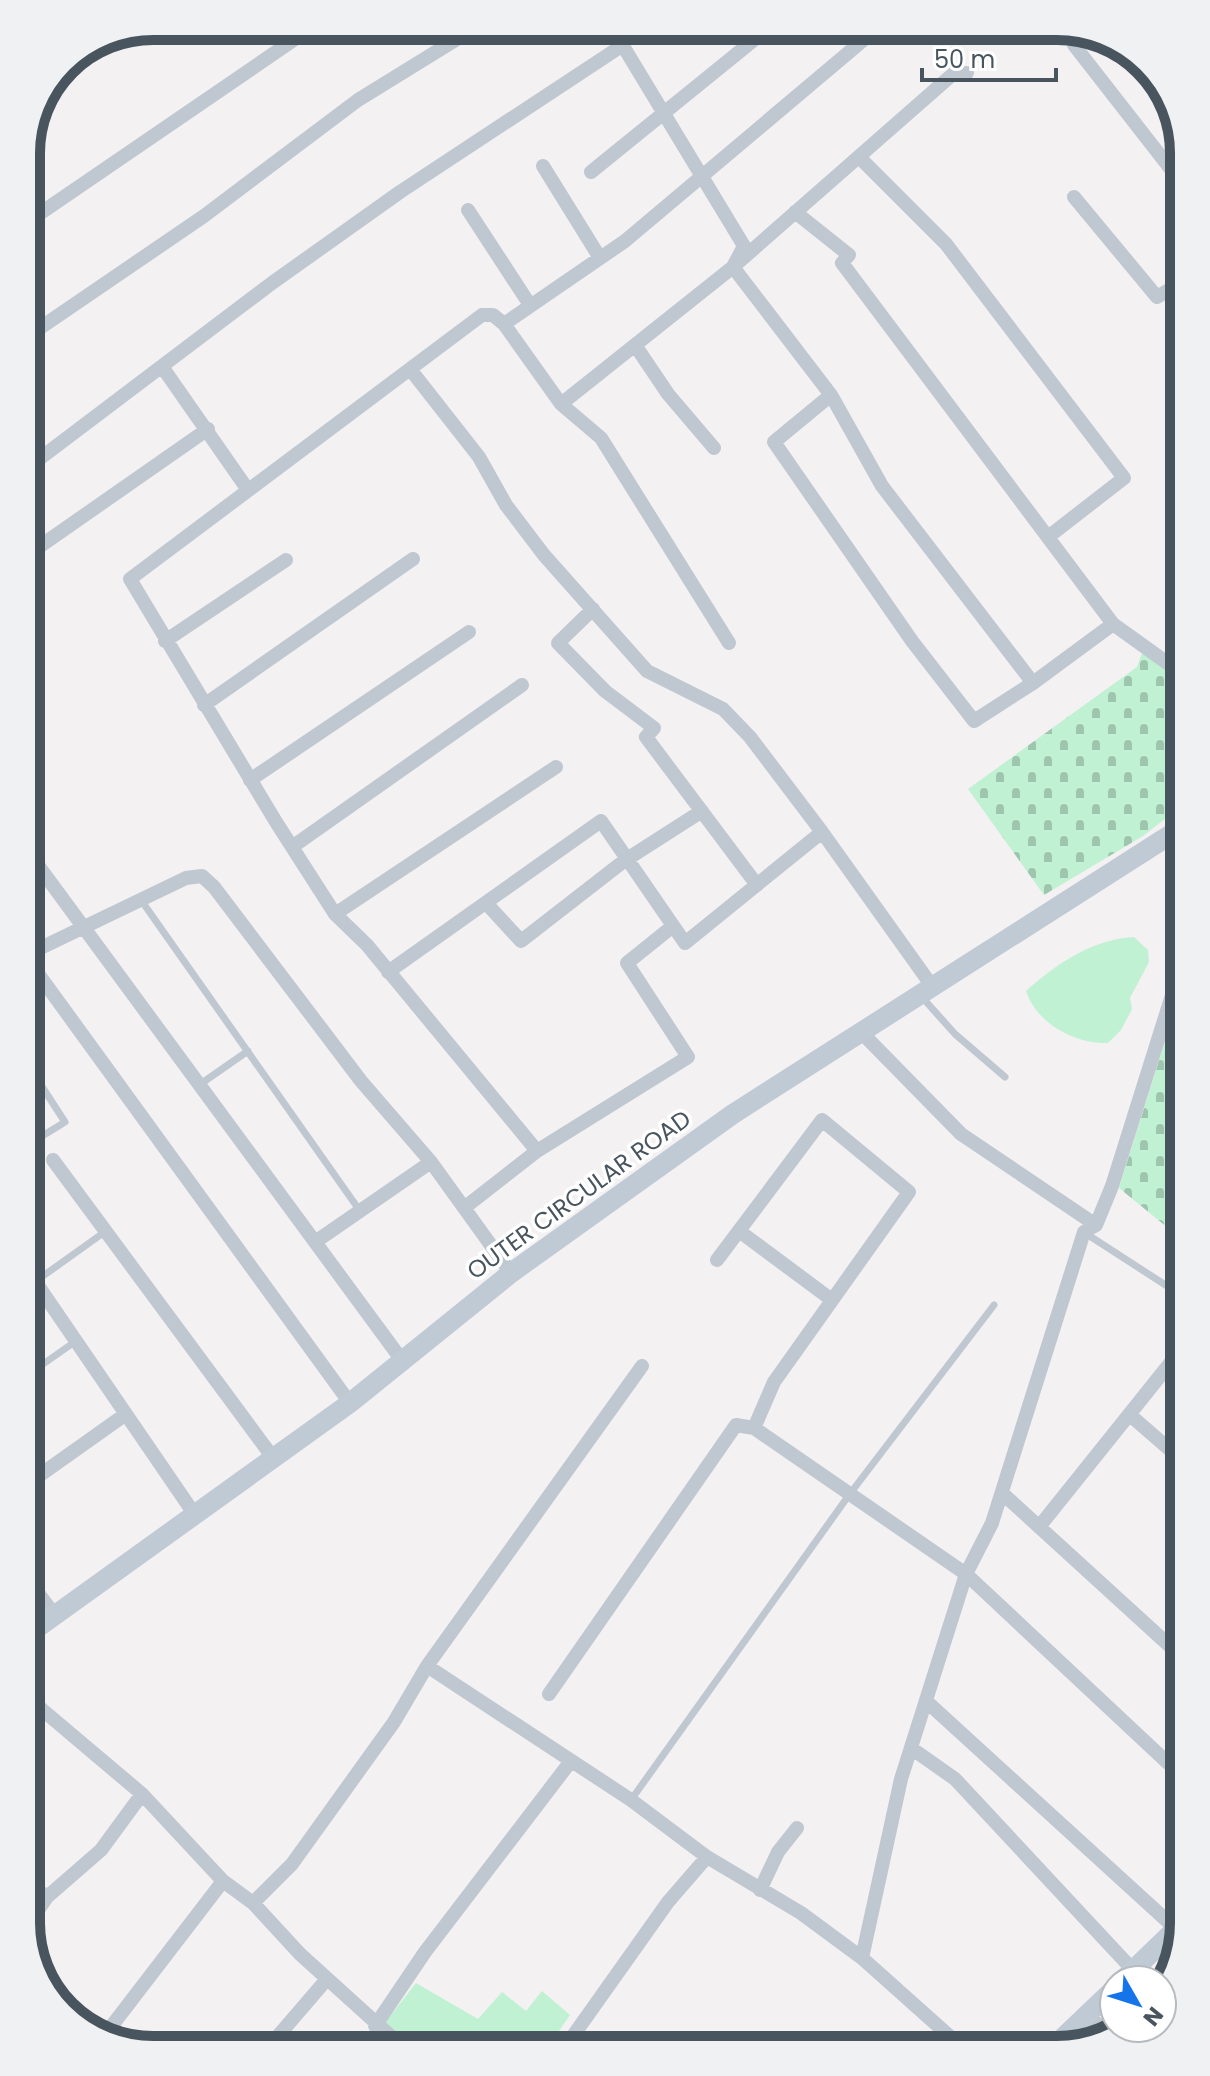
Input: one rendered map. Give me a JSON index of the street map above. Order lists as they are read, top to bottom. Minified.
{"streets":{"main road":["OUTER CIRCULAR ROAD"]},"scale_bar":"50 m","north":"bottom right"}
